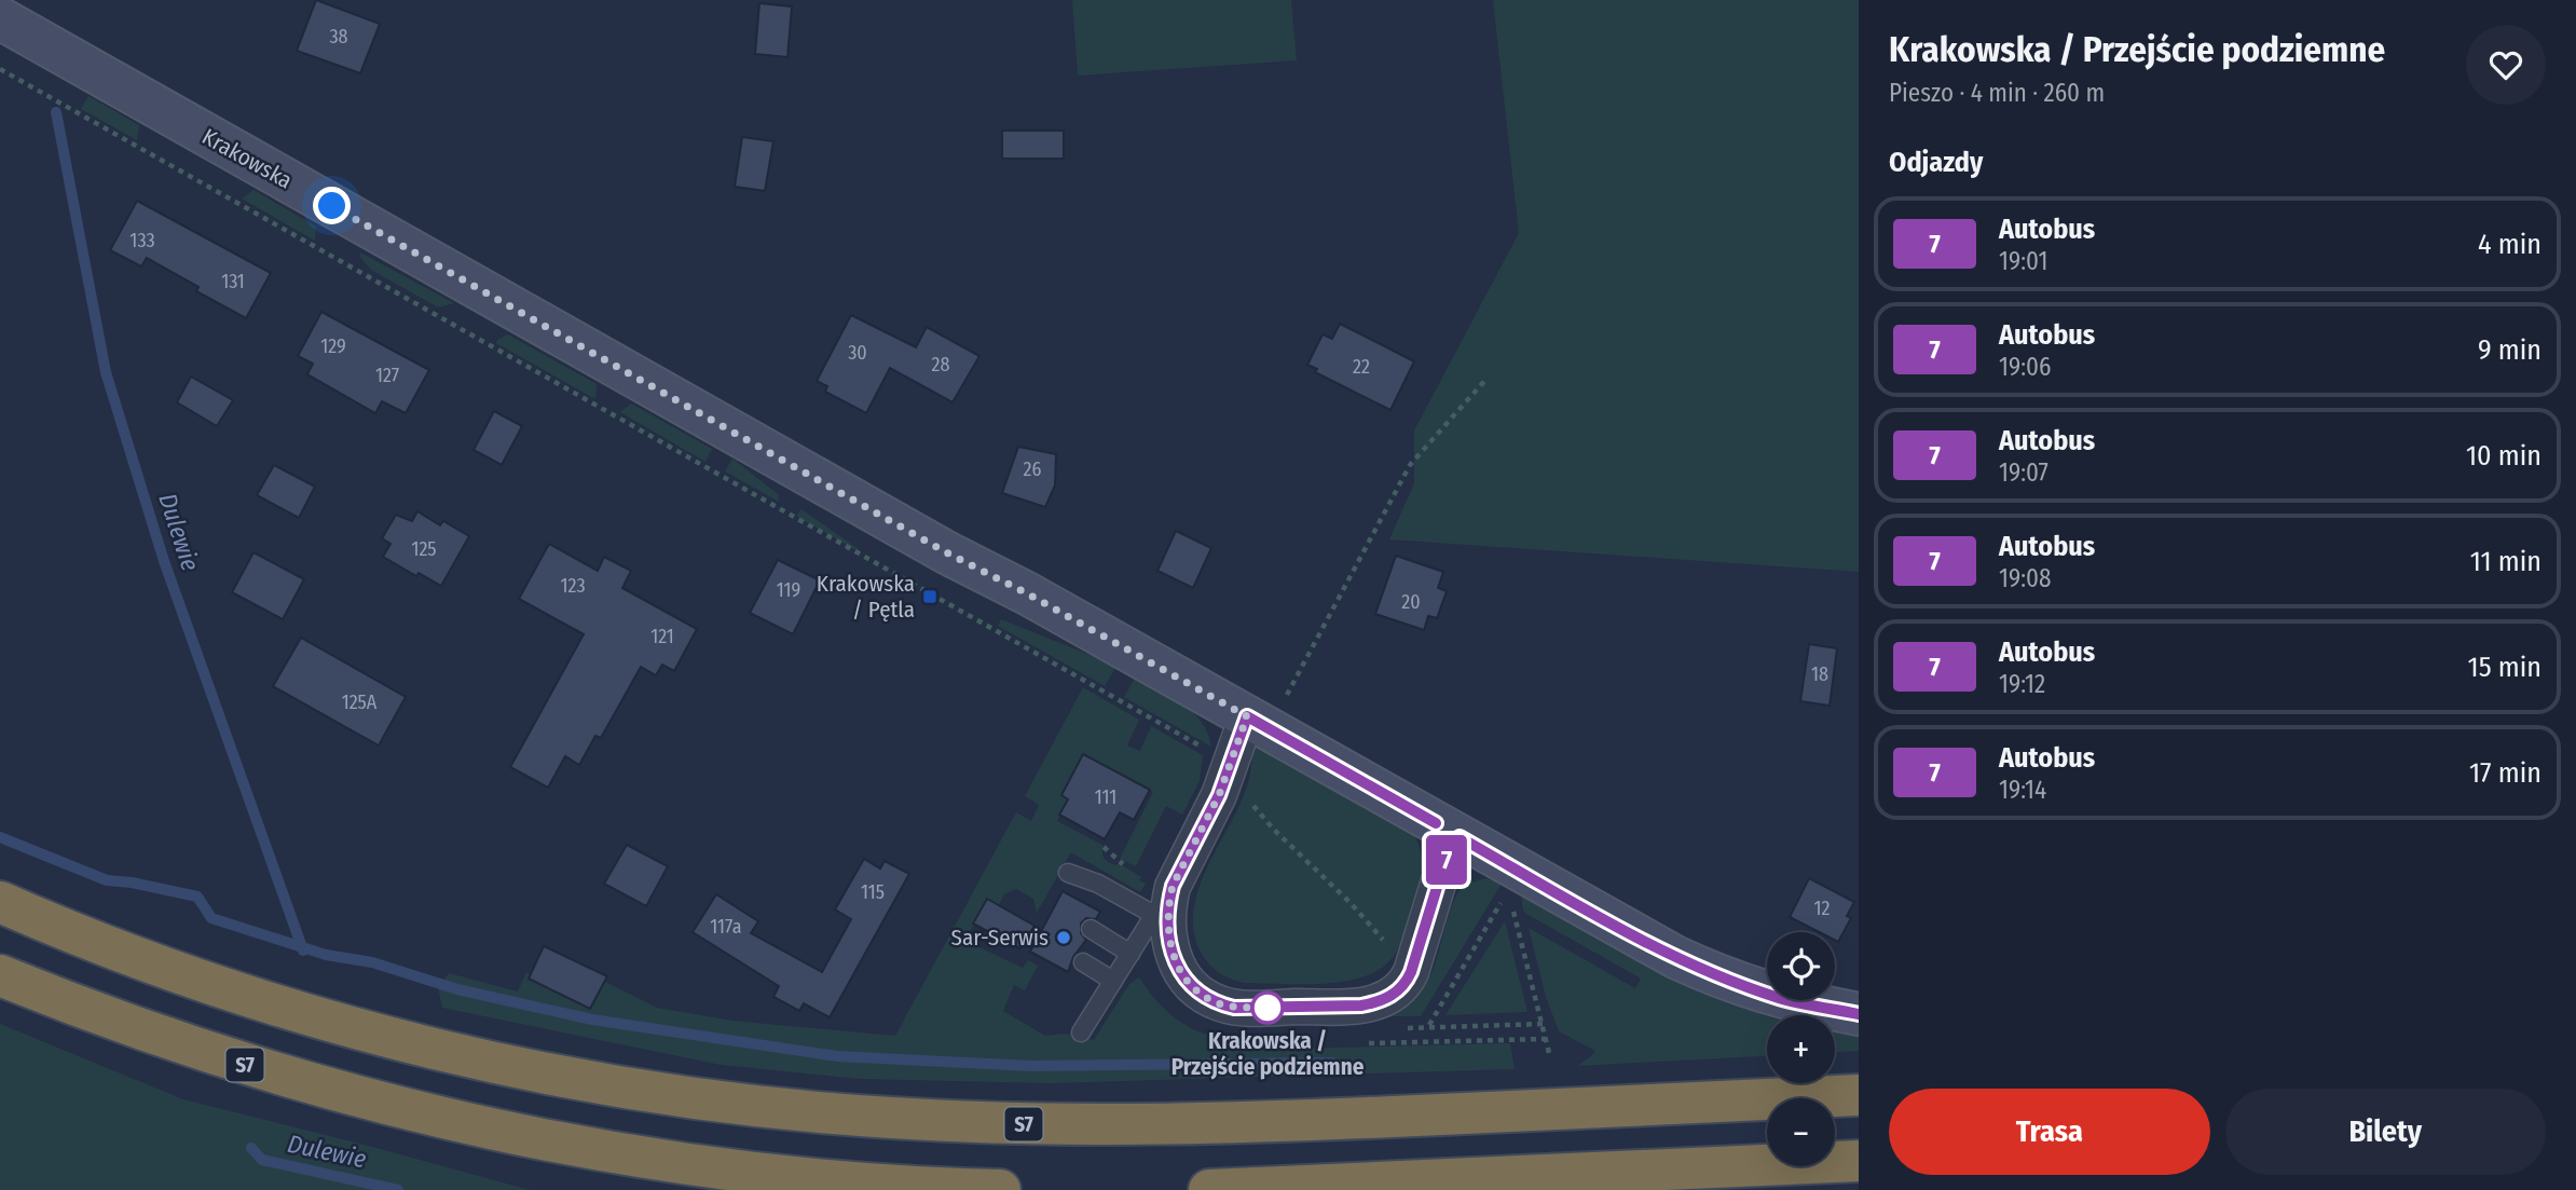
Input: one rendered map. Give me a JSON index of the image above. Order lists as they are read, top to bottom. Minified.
{"streets":{"highway":["S7"],"street":["Krakowska"]},"water":["Dulewie"],"places":{"transit":["Krakowska / Pętla"],"other":["Sar-Serwis","Krakowska / Przejście podziemne"]},"lines":["bus line 7"],"house_numbers":["38","133","131","129","30","28","22","127","26","125","123","119","20","121","18","125A","111","115","12","117a"],"page":{"on_map":"7","heading":[["Krakowska / Przejście podziemne","Pieszo · 4 min · 260 m"],"Odjazdy"],"list":[{"mark":"7","name":"Autobus","note":"19:01","value":"4 min"},{"mark":"7","name":"Autobus","note":"19:06","value":"9 min"},{"mark":"7","name":"Autobus","note":"19:07","value":"10 min"},{"mark":"7","name":"Autobus","note":"19:08","value":"11 min"},{"mark":"7","name":"Autobus","note":"19:12","value":"15 min"},{"mark":"7","name":"Autobus","note":"19:14","value":"17 min"}],"map_buttons":["+","−"],"buttons":["Trasa","Bilety"]}}
